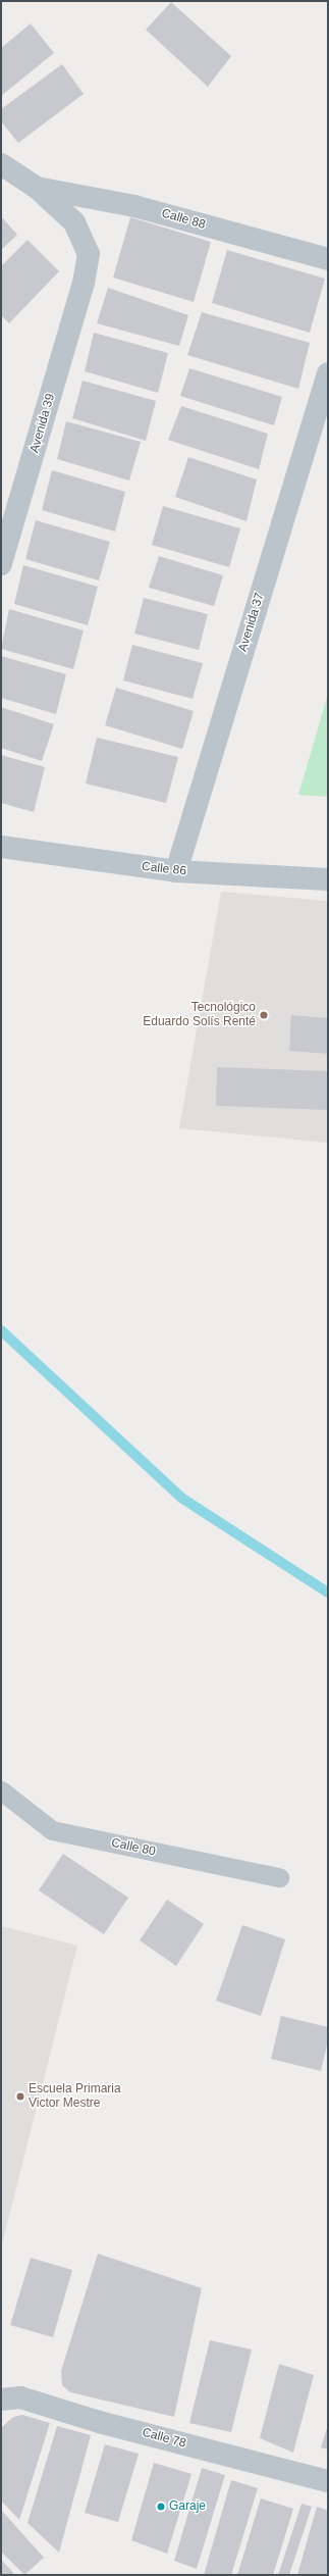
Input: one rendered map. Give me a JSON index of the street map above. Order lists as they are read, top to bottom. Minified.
{"streets":{"street":["Calle 88","Avenida 39","Avenida 37","Calle 86","Calle 78"],"lane":["Calle 80"]},"crossings":[["Calle 88","Avenida 39"],["Avenida 37","Calle 86"]],"places":["Tecnológico Eduardo Solís Renté","Escuela Primaria Victor Mestre","Garaje"]}
